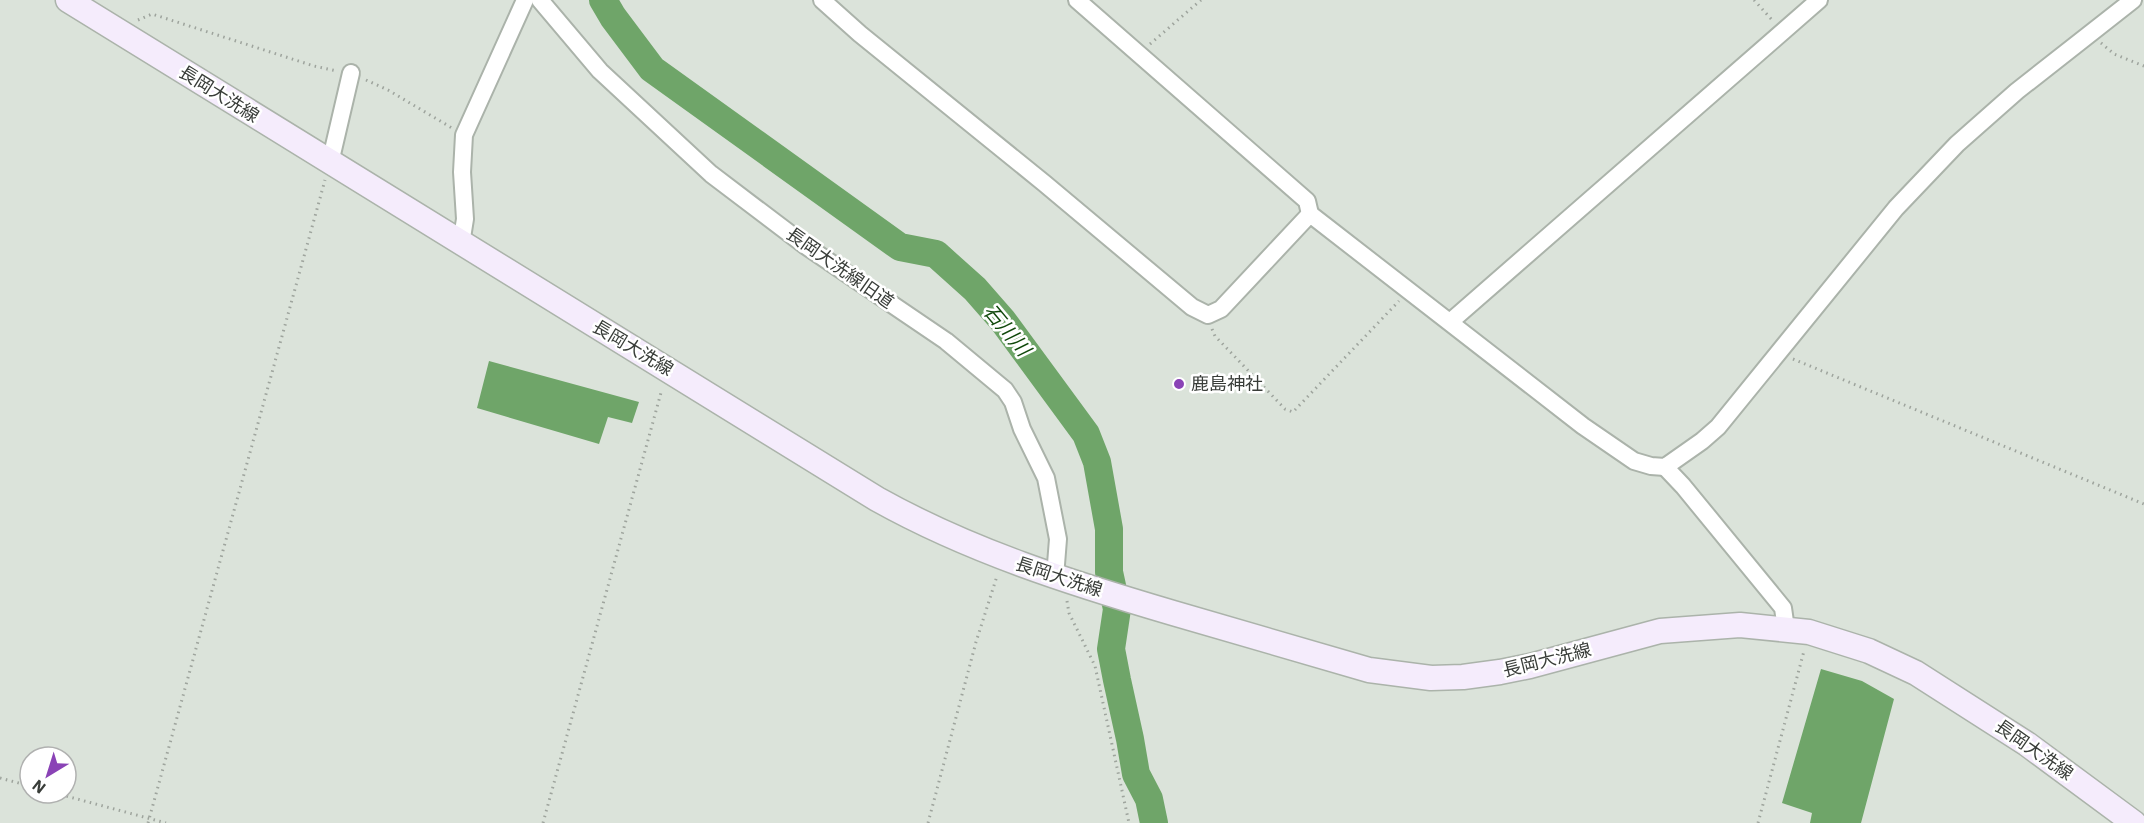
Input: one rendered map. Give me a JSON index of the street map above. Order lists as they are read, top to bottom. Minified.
{"streets":{"main road":["長岡大洗線"],"street":["長岡大洗線旧道"]},"crossings":[["長岡大洗線","長岡大洗線旧道"]],"water":["石川川"],"places":["鹿島神社"],"north":"bottom left"}
